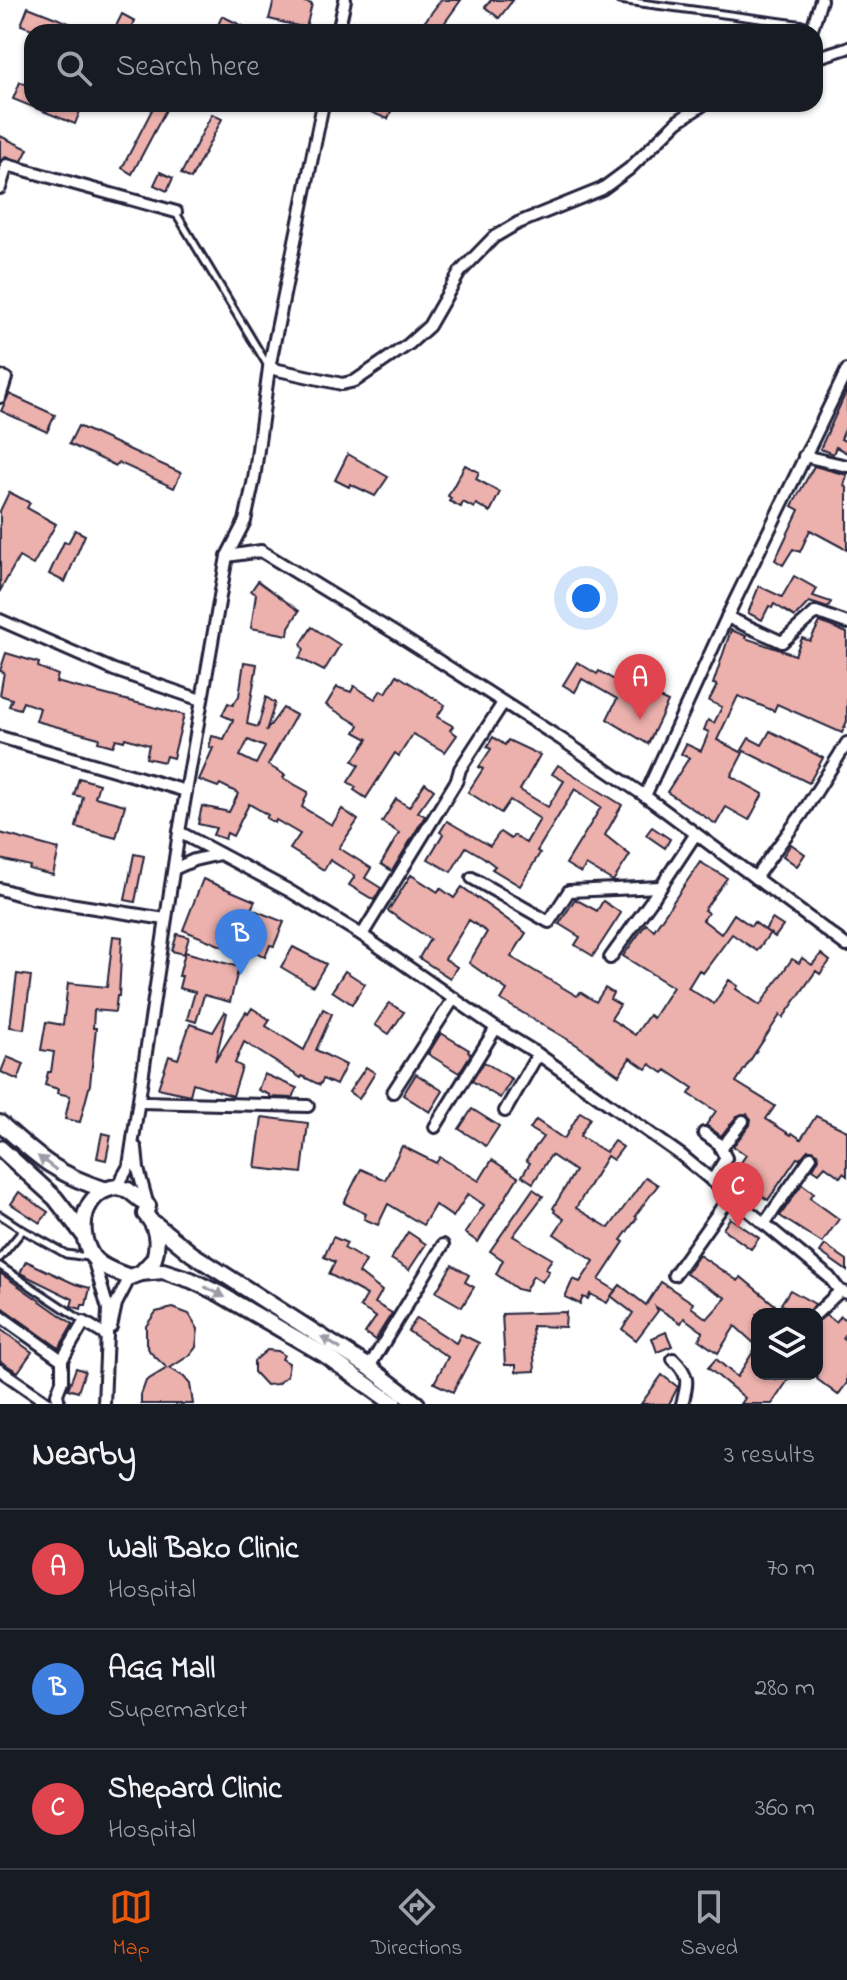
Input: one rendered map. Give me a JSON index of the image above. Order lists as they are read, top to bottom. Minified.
{"page":{"search":"Search here","pins":["A","B","C"],"heading":["Nearby","3 results"],"list":[{"mark":"A","name":"Wali Bako Clinic","note":"Hospital","value":"70 m"},{"mark":"B","name":"AGG Mall","note":"Supermarket","value":"280 m"},{"mark":"C","name":"Shepard Clinic","note":"Hospital","value":"360 m"}],"nav":["Map","Directions","Saved"]}}
